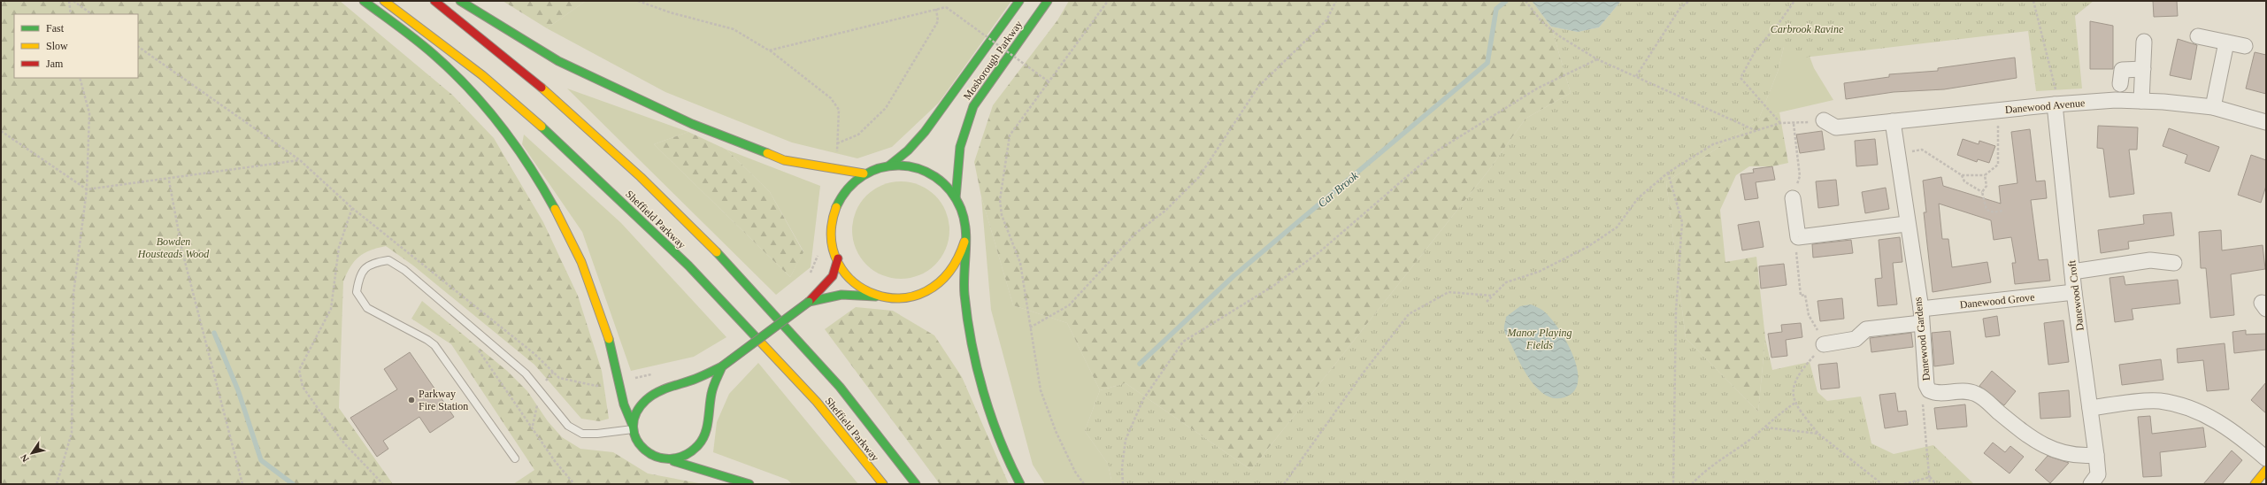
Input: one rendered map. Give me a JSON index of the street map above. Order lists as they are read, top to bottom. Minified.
{"streets":{"highway":["Mosborough Parkway","Sheffield Parkway"],"street":["Danewood Avenue","Danewood Croft","Danewood Grove","Danewood Gardens"]},"crossings":[["Danewood Avenue","Danewood Croft"],["Danewood Avenue","Danewood Gardens"],["Danewood Croft","Danewood Grove"],["Danewood Croft","Danewood Gardens"],["Danewood Grove","Danewood Gardens"]],"water":["Car Brook"],"parks":["Carbrook Ravine","Bowden Housteads Wood","Manor Playing Fields"],"places":["Parkway Fire Station"],"legend":["Fast","Slow","Jam"],"north":"bottom left"}
